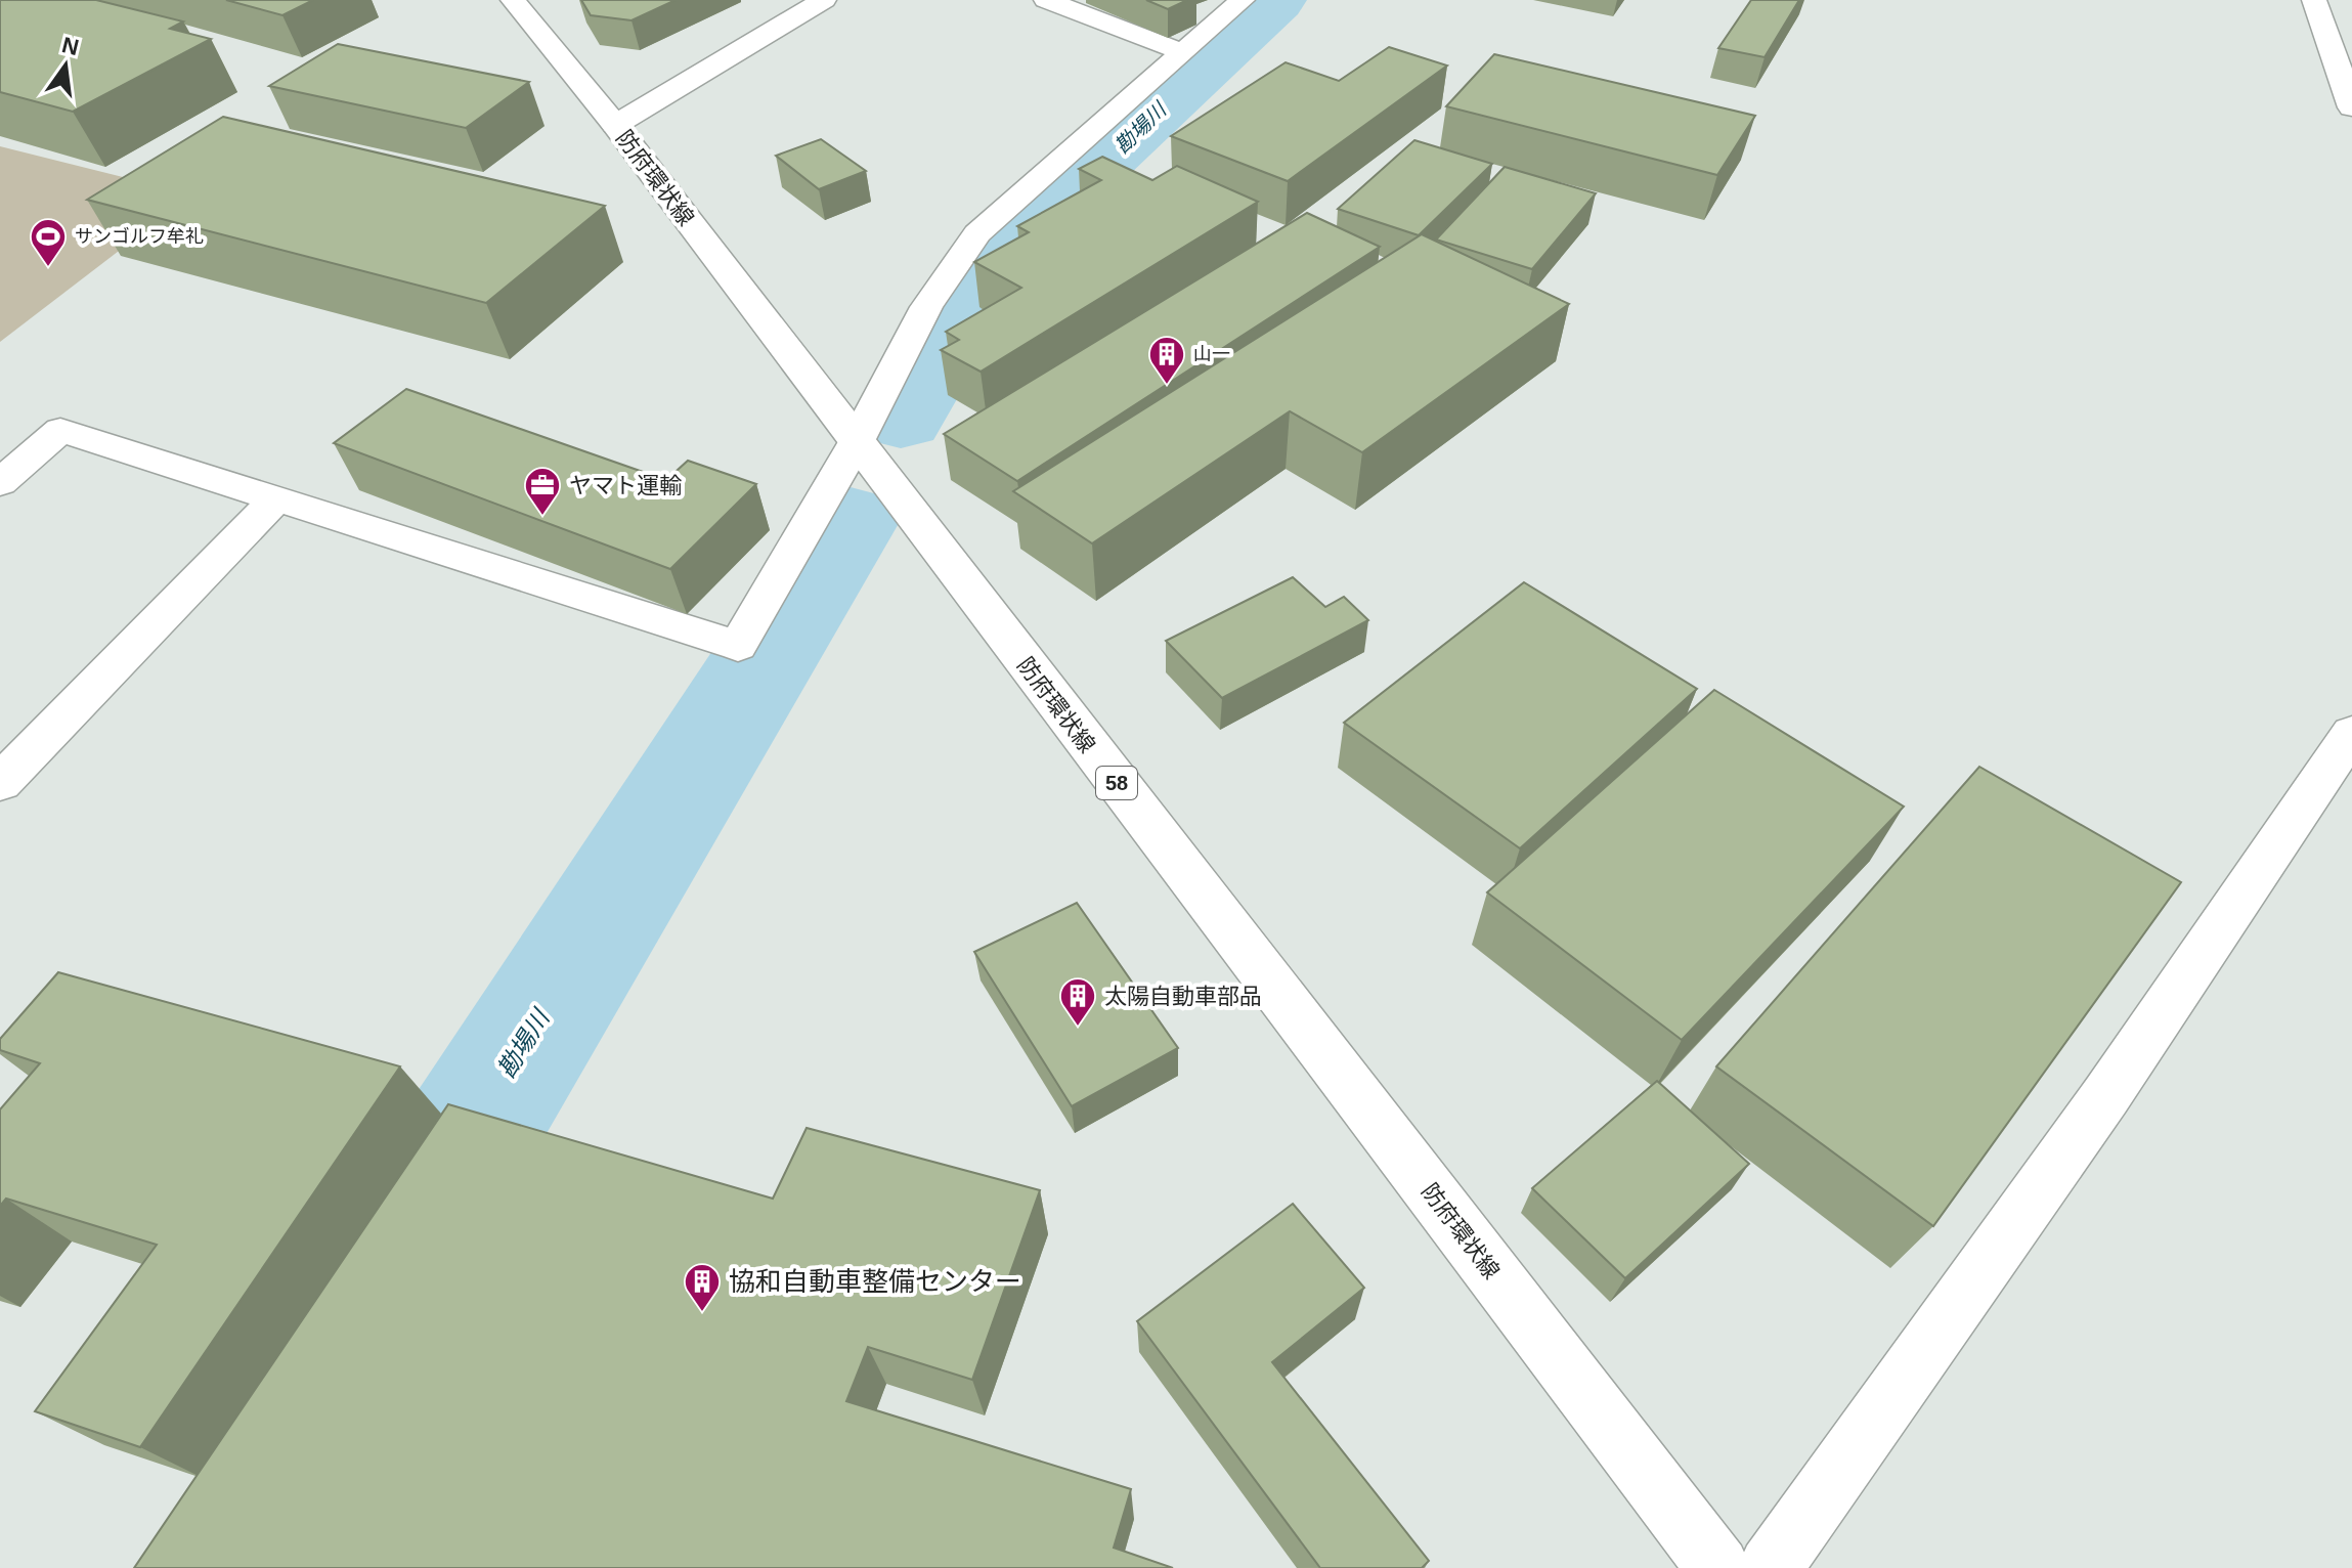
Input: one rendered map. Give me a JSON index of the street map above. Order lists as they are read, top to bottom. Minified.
{"streets":{"street":["防府環状線","58"]},"water":["勘場川"],"places":{"sports":["サンゴルフ牟礼"],"building":["山一","太陽自動車部品","協和自動車整備センター"],"office":["ヤマト運輸"]},"north":"top"}
